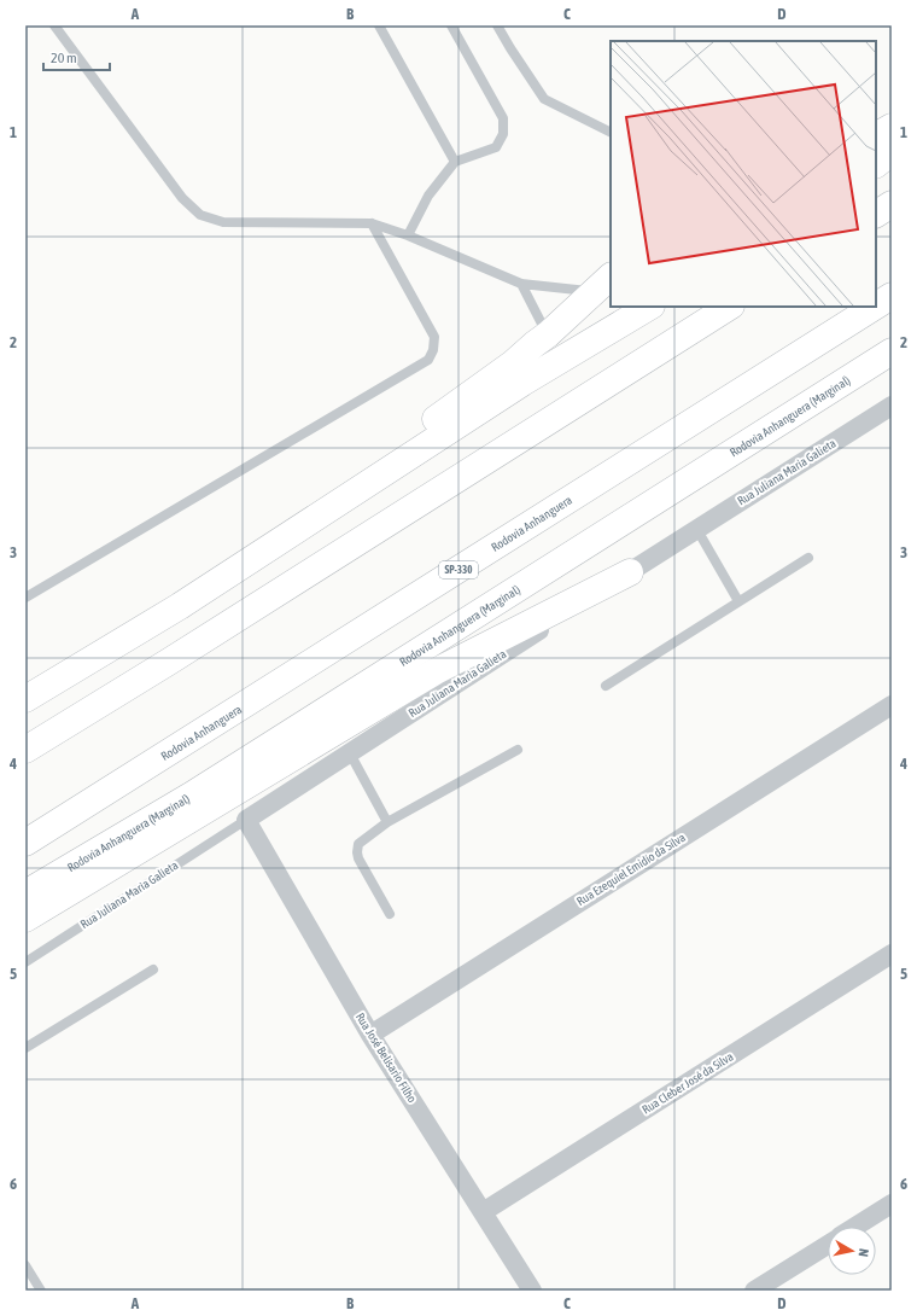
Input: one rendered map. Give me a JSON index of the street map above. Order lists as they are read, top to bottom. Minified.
{"streets":{"highway":["Rodovia Anhanguera (Marginal)","Rodovia Anhanguera","SP-330"],"street":["Rua Juliana Maria Galieta","Rua Ezequiel Emidio da Silva","Rua José Belisario Filho","Rua Cleber José da Silva"]},"crossings":[["Rua Juliana Maria Galieta","Rua José Belisario Filho"],["Rua Ezequiel Emidio da Silva","Rua José Belisario Filho"],["Rua José Belisario Filho","Rua Cleber José da Silva"]],"scale_bar":"20 m","north":"right","grid":{"columns":["A","B","C","D"],"rows":["1","2","3","4","5","6"]}}
